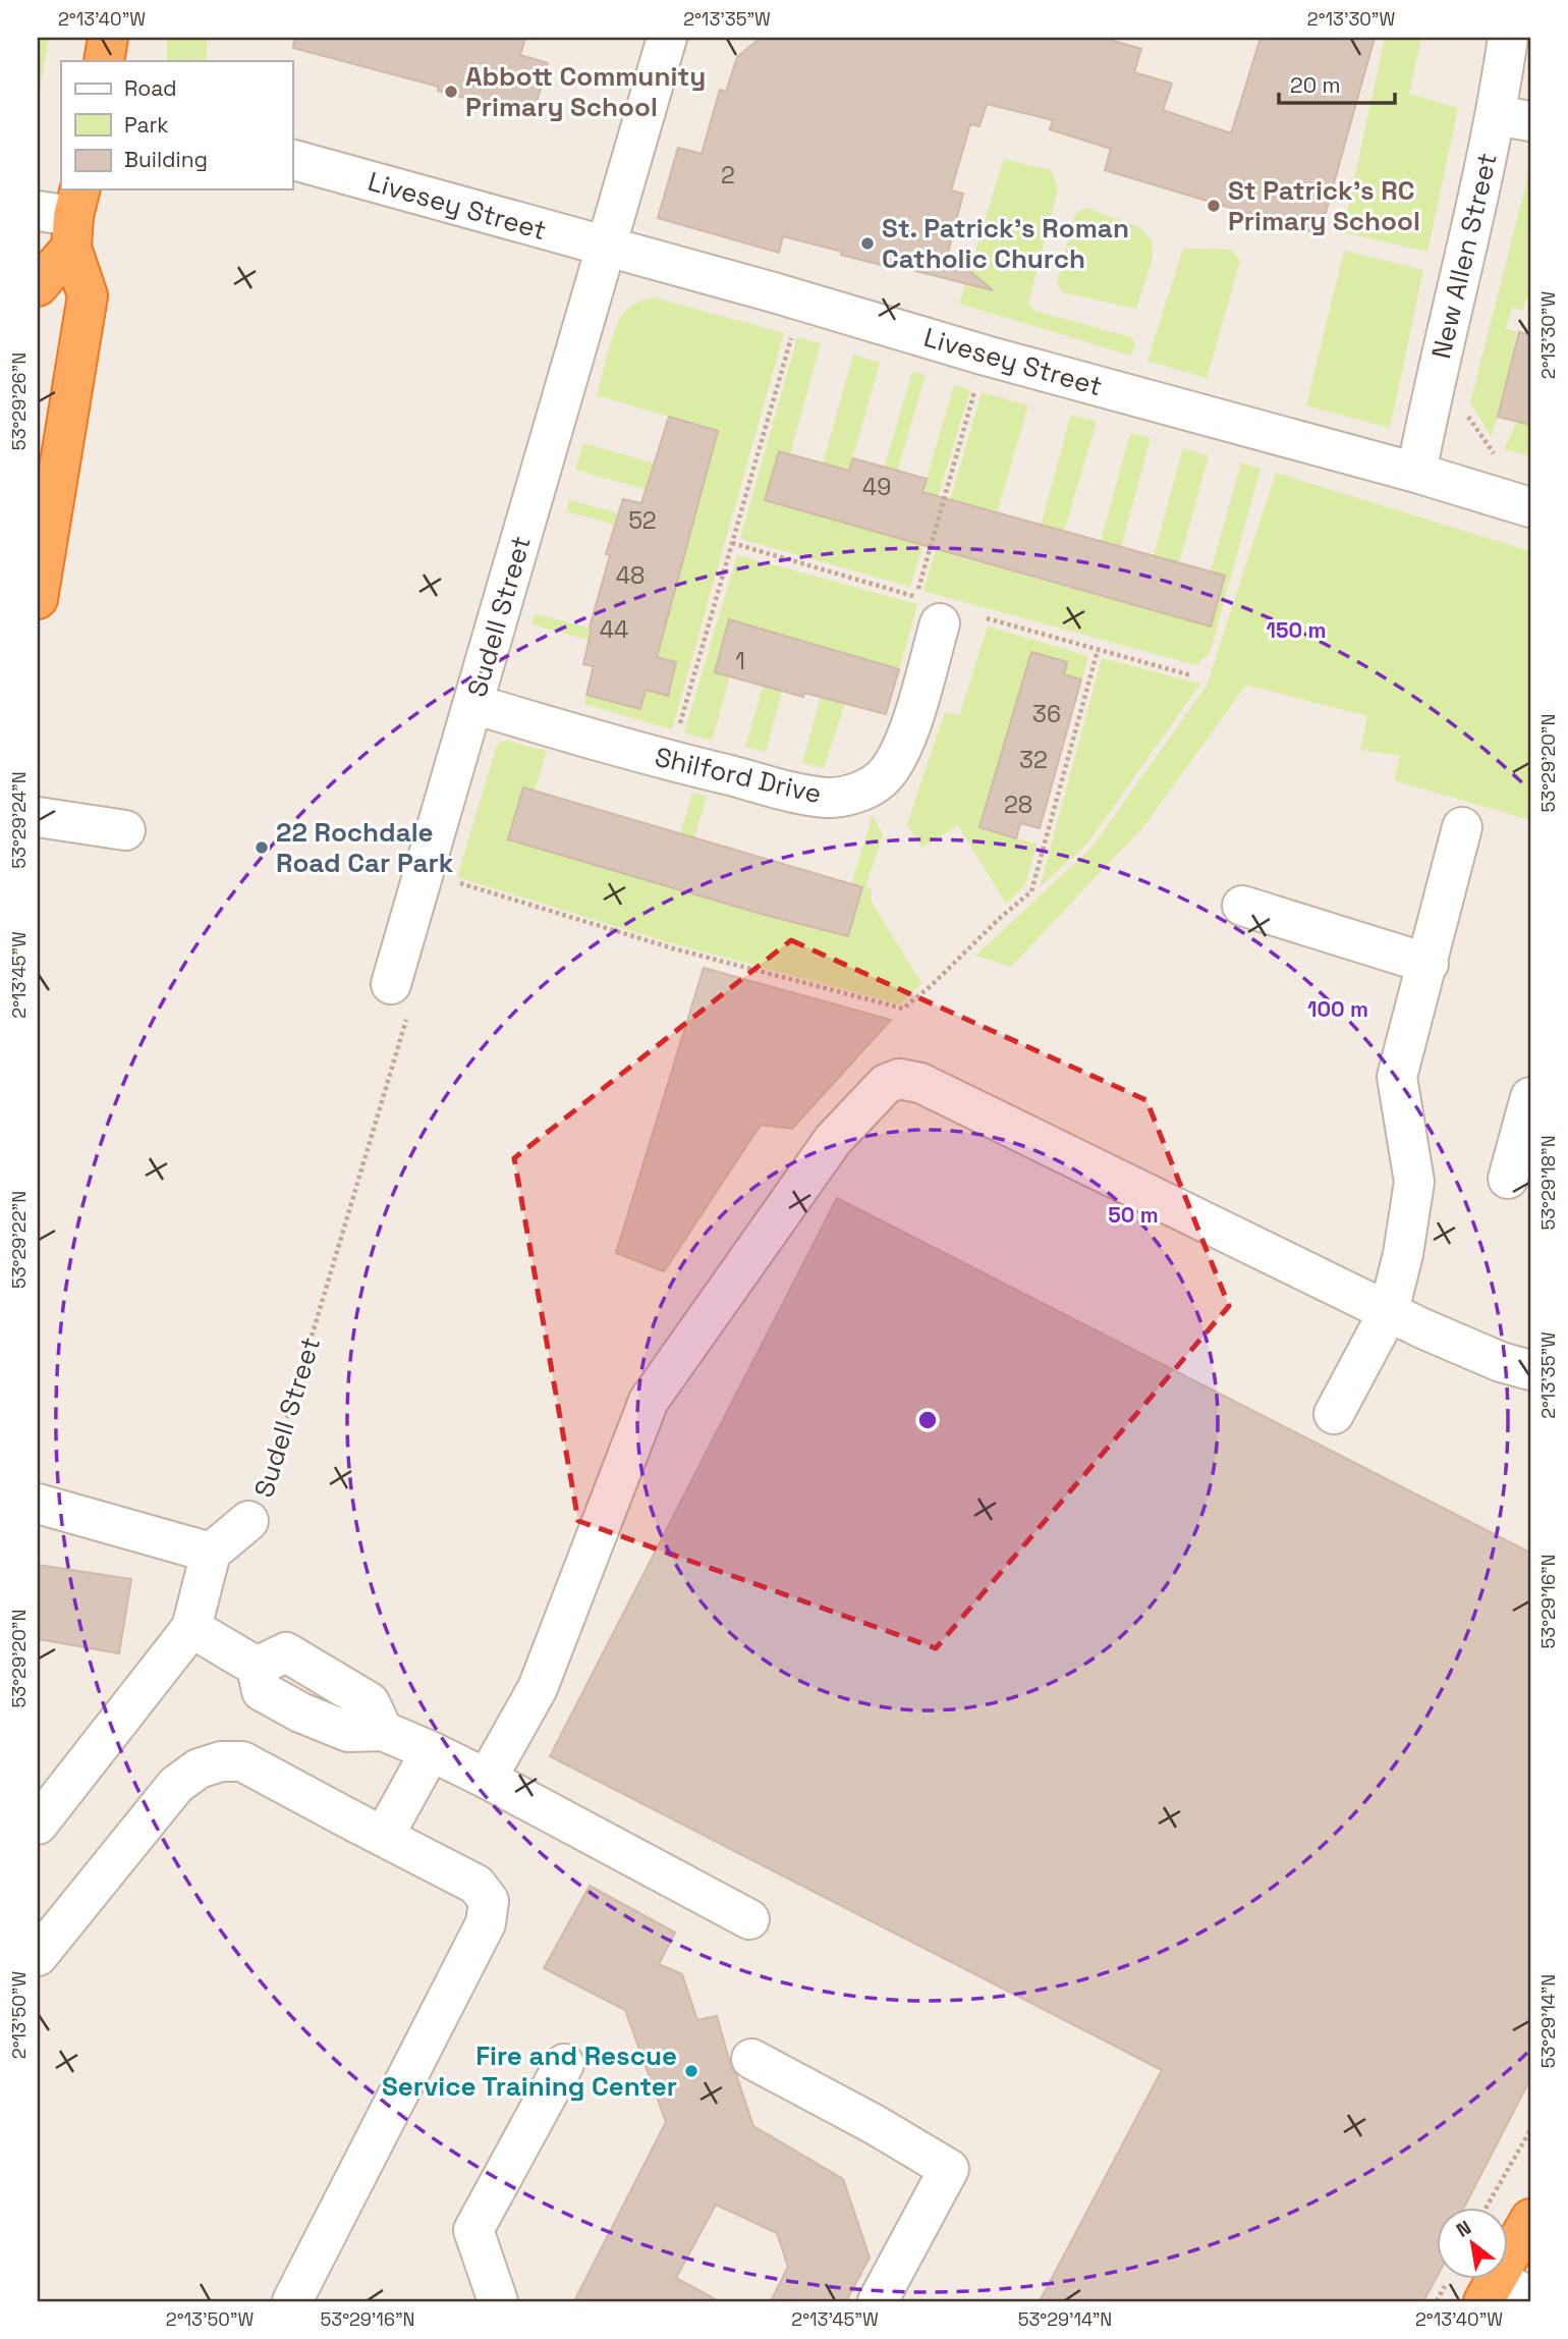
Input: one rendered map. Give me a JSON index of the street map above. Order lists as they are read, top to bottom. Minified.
{"streets":{"street":["Livesey Street","New Allen Street","Sudell Street","Shilford Drive"]},"crossings":[["Livesey Street","New Allen Street"],["Livesey Street","Sudell Street"],["Sudell Street","Shilford Drive"]],"places":["Abbott Community Primary School","St Patrick's RC Primary School","St. Patrick's Roman Catholic Church","22 Rochdale Road Car Park","Fire and Rescue Service Training Center"],"house_numbers":["2","49","52","48","44","1","36","32","28"],"legend":["Road","Park","Building"],"scale_bar":"20 m","north":"top left","coordinates":["2°13'40\"W","2°13'35\"W","2°13'30\"W","53°29'26\"N","53°29'20\"N","53°29'24\"N","2°13'45\"W","53°29'18\"N","53°29'22\"N","53°29'16\"N","2°13'50\"W","53°29'14\"N"],"rings":["150 m","100 m","50 m"]}
